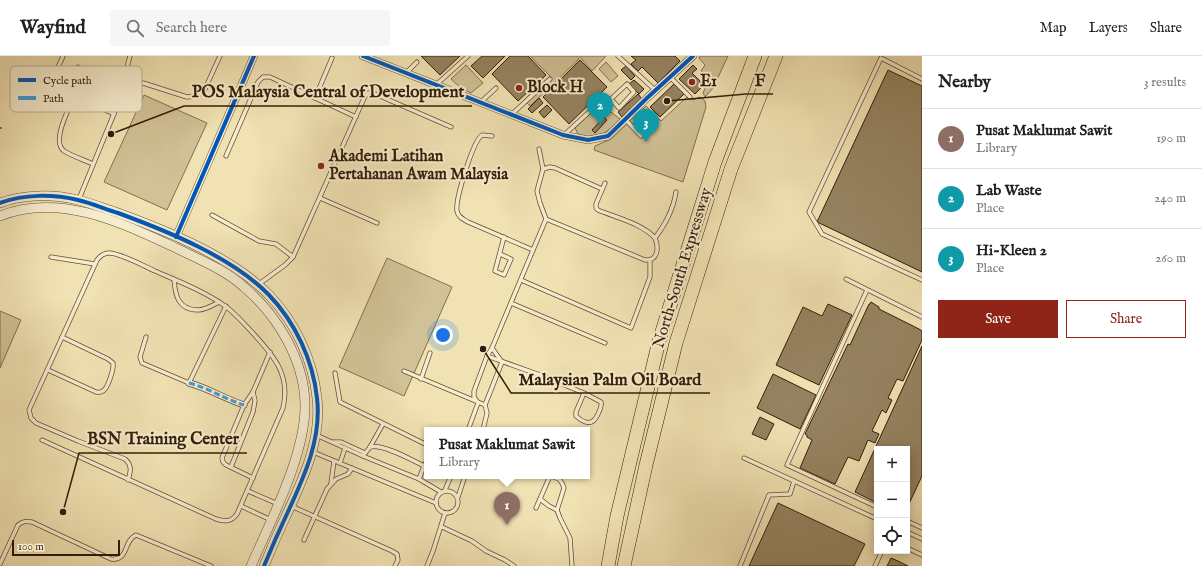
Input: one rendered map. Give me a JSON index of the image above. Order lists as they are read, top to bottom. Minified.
{"streets":{"highway":["North–South Expressway"]},"places":["E1","Block H","F","POS Malaysia Central of Development","Akademi Latihan Pertahanan Awam Malaysia","Malaysian Palm Oil Board","BSN Training Center"],"legend":["Cycle path","Path"],"scale_bar":"100 m","page":{"header":"Wayfind","search":"Search here","nav":["Map","Layers","Share"],"heading":["Nearby","3 results"],"pins":["2","3","1"],"list":[{"mark":"1","name":"Pusat Maklumat Sawit","note":"Library","value":"190 m"},{"mark":"2","name":"Lab Waste","note":"Place","value":"240 m"},{"mark":"3","name":"Hi-Kleen 2","note":"Place","value":"260 m"}],"buttons":["Save","Share"],"popup":["Pusat Maklumat Sawit","Library"],"map_buttons":["+","−"],"scale":"100 m"}}
